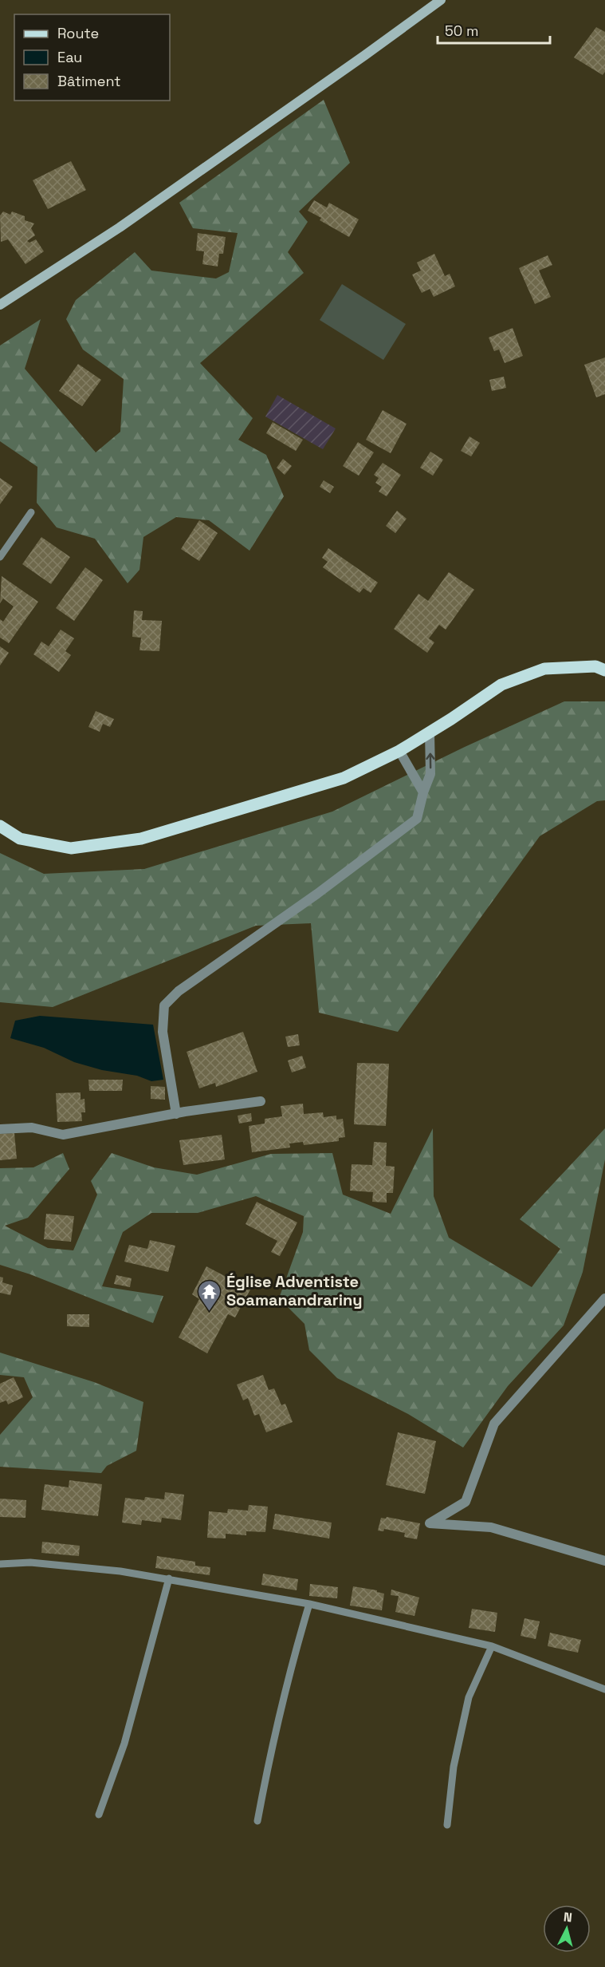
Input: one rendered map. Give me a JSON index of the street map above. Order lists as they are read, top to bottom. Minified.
{"places":{"temple":["Église Adventiste Soamanandrariny"]},"legend":["Route","Eau","Bâtiment"],"scale_bar":"50 m","north":"top"}
